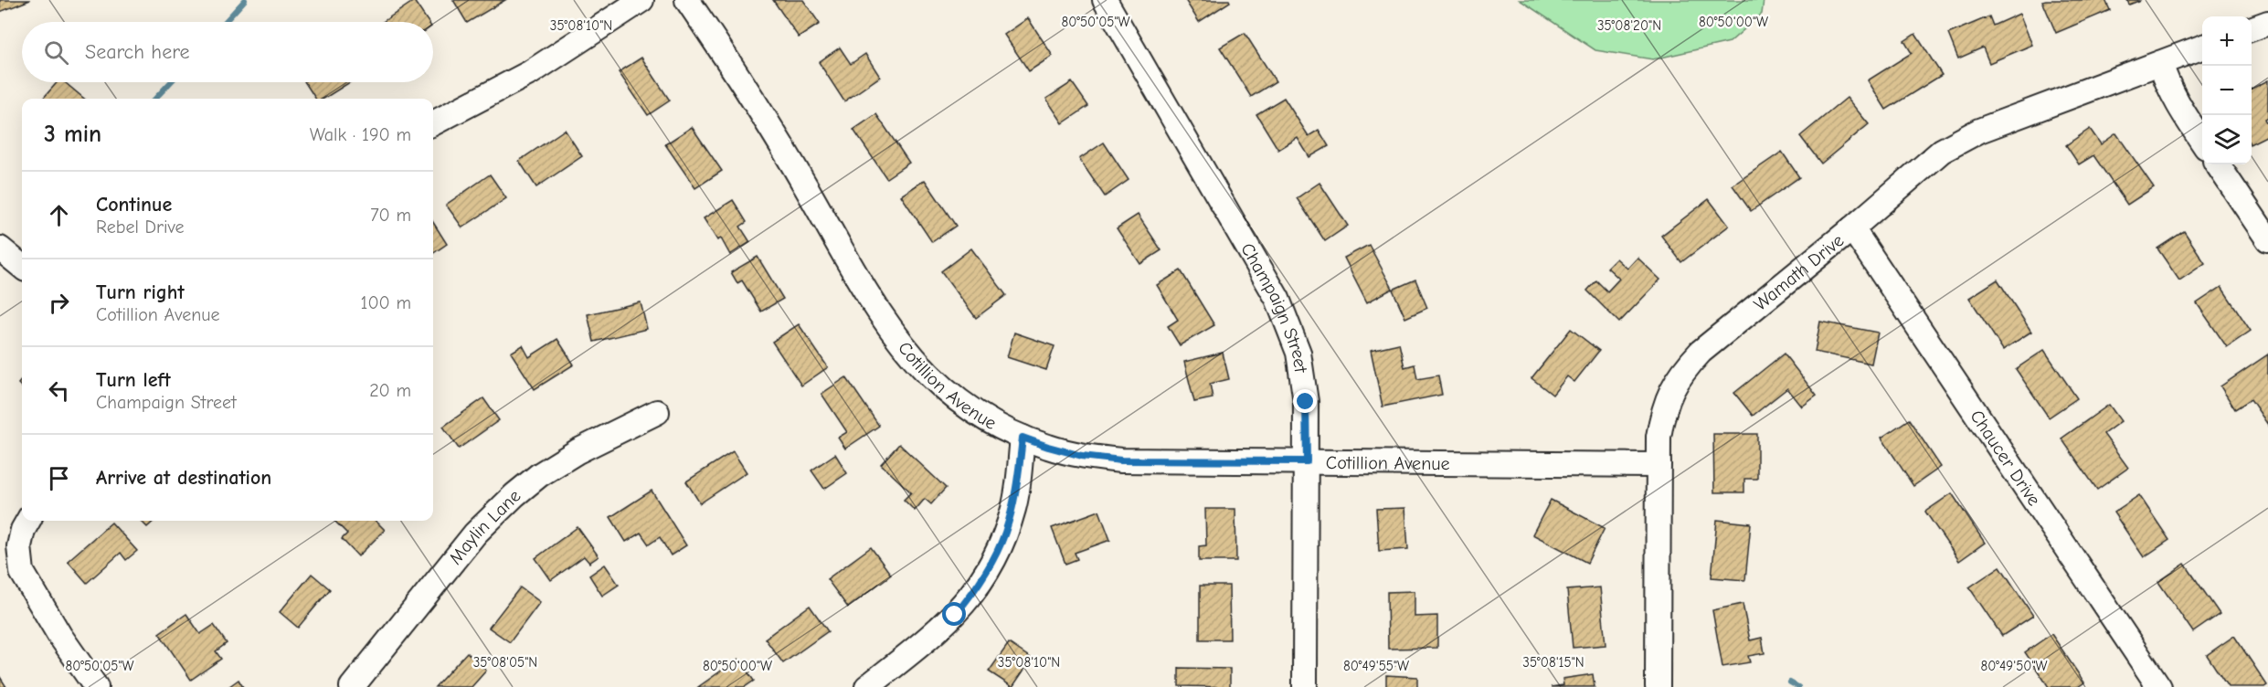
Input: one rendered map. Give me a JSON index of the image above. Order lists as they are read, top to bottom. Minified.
{"streets":{"street":["Wamath Drive","Champaign Street","Cotillion Avenue","Chaucer Drive","Maylin Lane"]},"crossings":[["Wamath Drive","Cotillion Avenue"],["Wamath Drive","Chaucer Drive"],["Champaign Street","Cotillion Avenue"]],"page":{"map_buttons":["+","−"],"search":"Search here","heading":["3 min","Walk · 190 m"],"list":[["Continue","Rebel Drive","70 m"],["Turn right","Cotillion Avenue","100 m"],["Turn left","Champaign Street","20 m"],"Arrive at destination"]},"coordinates":["80°50'00\"W","80°50'05\"W","35°08'20\"N","35°08'10\"N","35°08'05\"N","35°08'15\"N","80°49'55\"W","80°49'50\"W"]}
